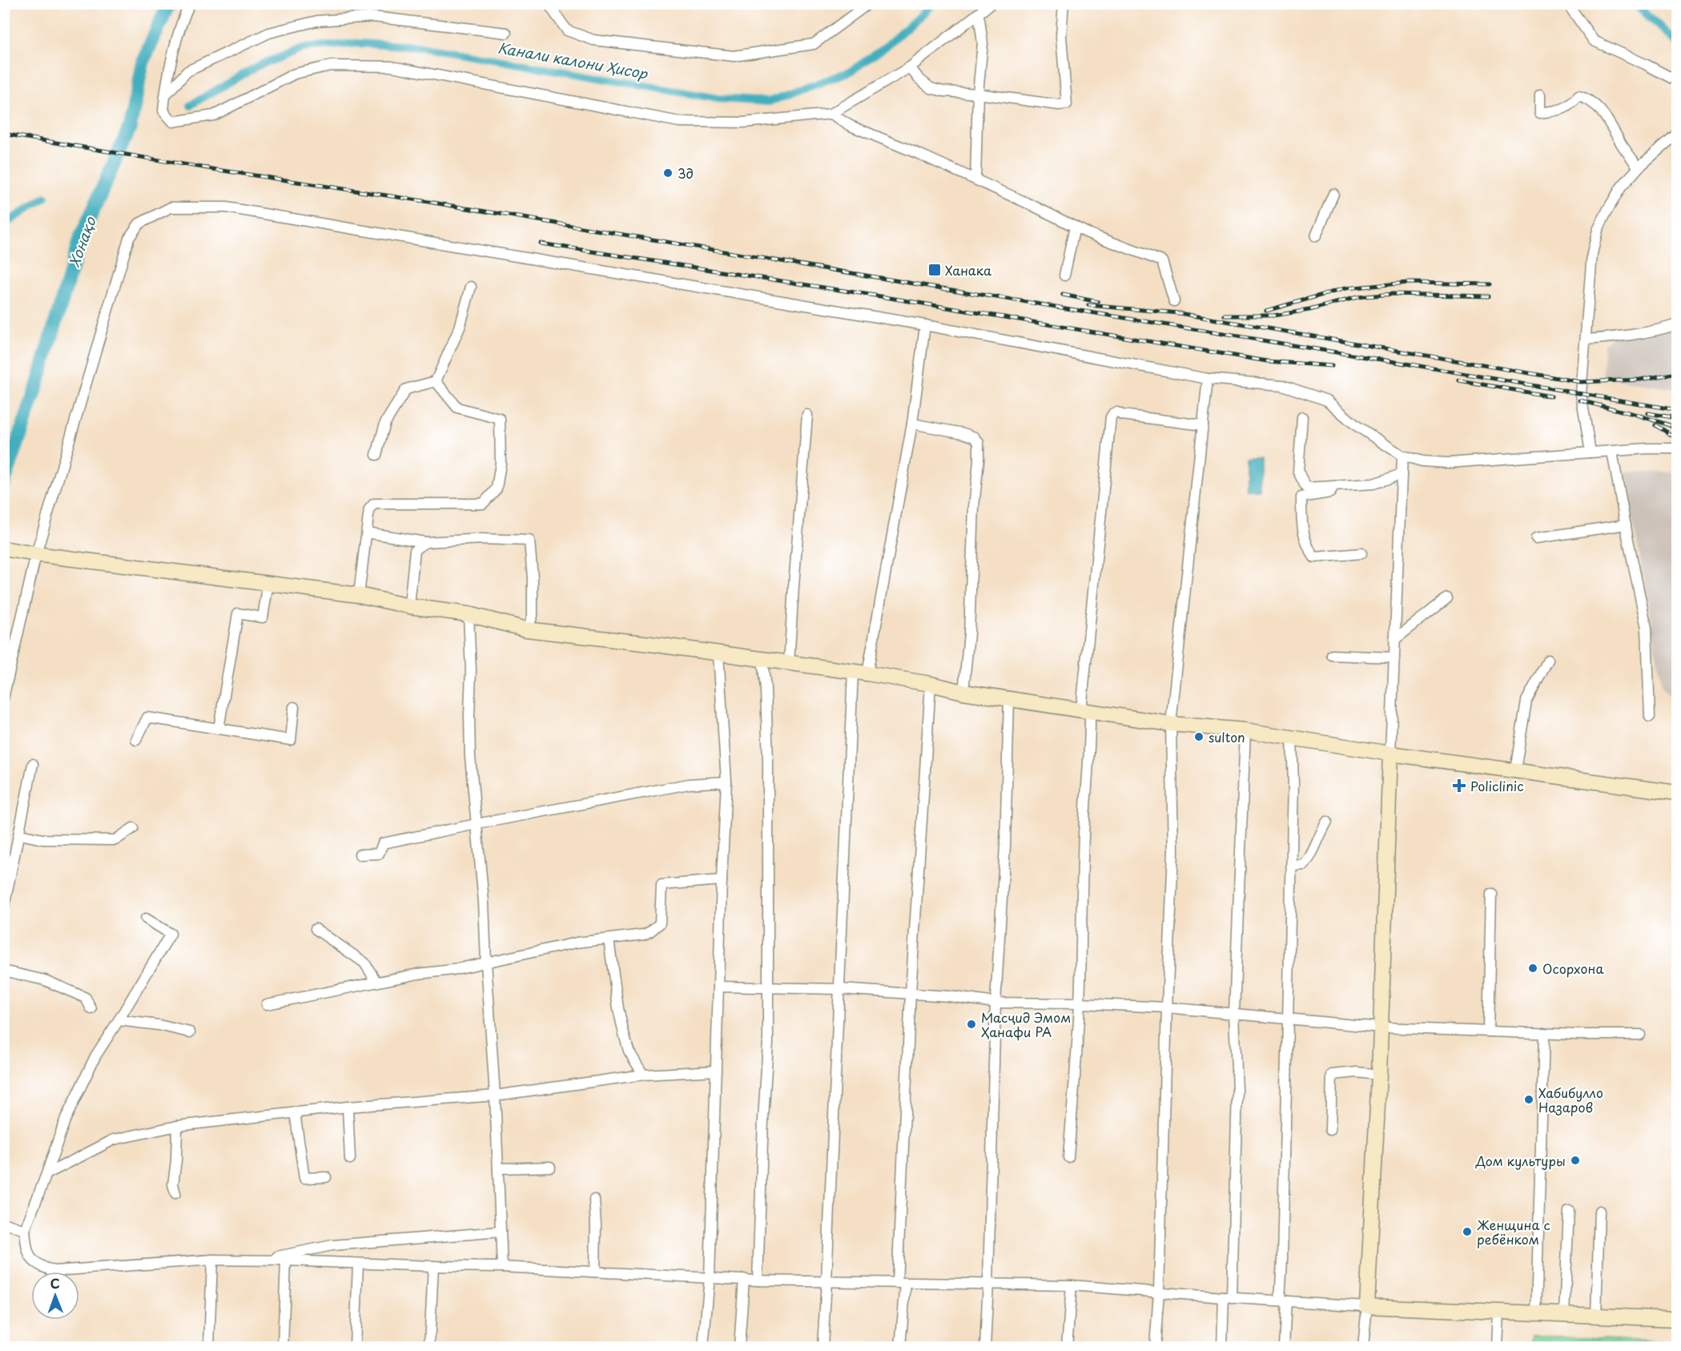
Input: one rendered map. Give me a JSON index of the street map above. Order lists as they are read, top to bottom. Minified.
{"water":["Канали калони Ҳисор","Хонақо"],"places":{"other":["3д","sulton","Осорхона","Масҷид Эмом Ҳанафи РА","Хабибулло Назаров","Дом культуры","Женщина с ребёнком"],"transit":["Ханака"],"health":["Policlinic"]},"north":"top"}
